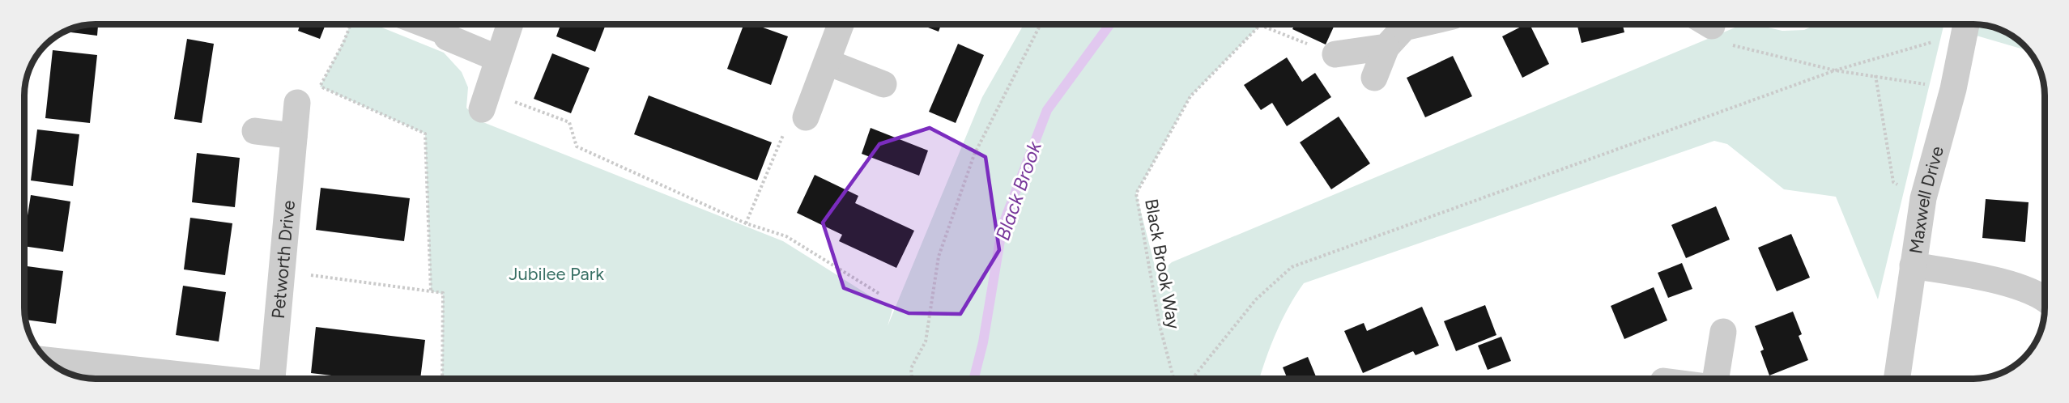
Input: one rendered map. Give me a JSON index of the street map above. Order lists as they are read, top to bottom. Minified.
{"streets":{"street":["Maxwell Drive","Petworth Drive"],"path":["Black Brook Way"]},"water":["Black Brook"],"parks":["Jubilee Park"]}
